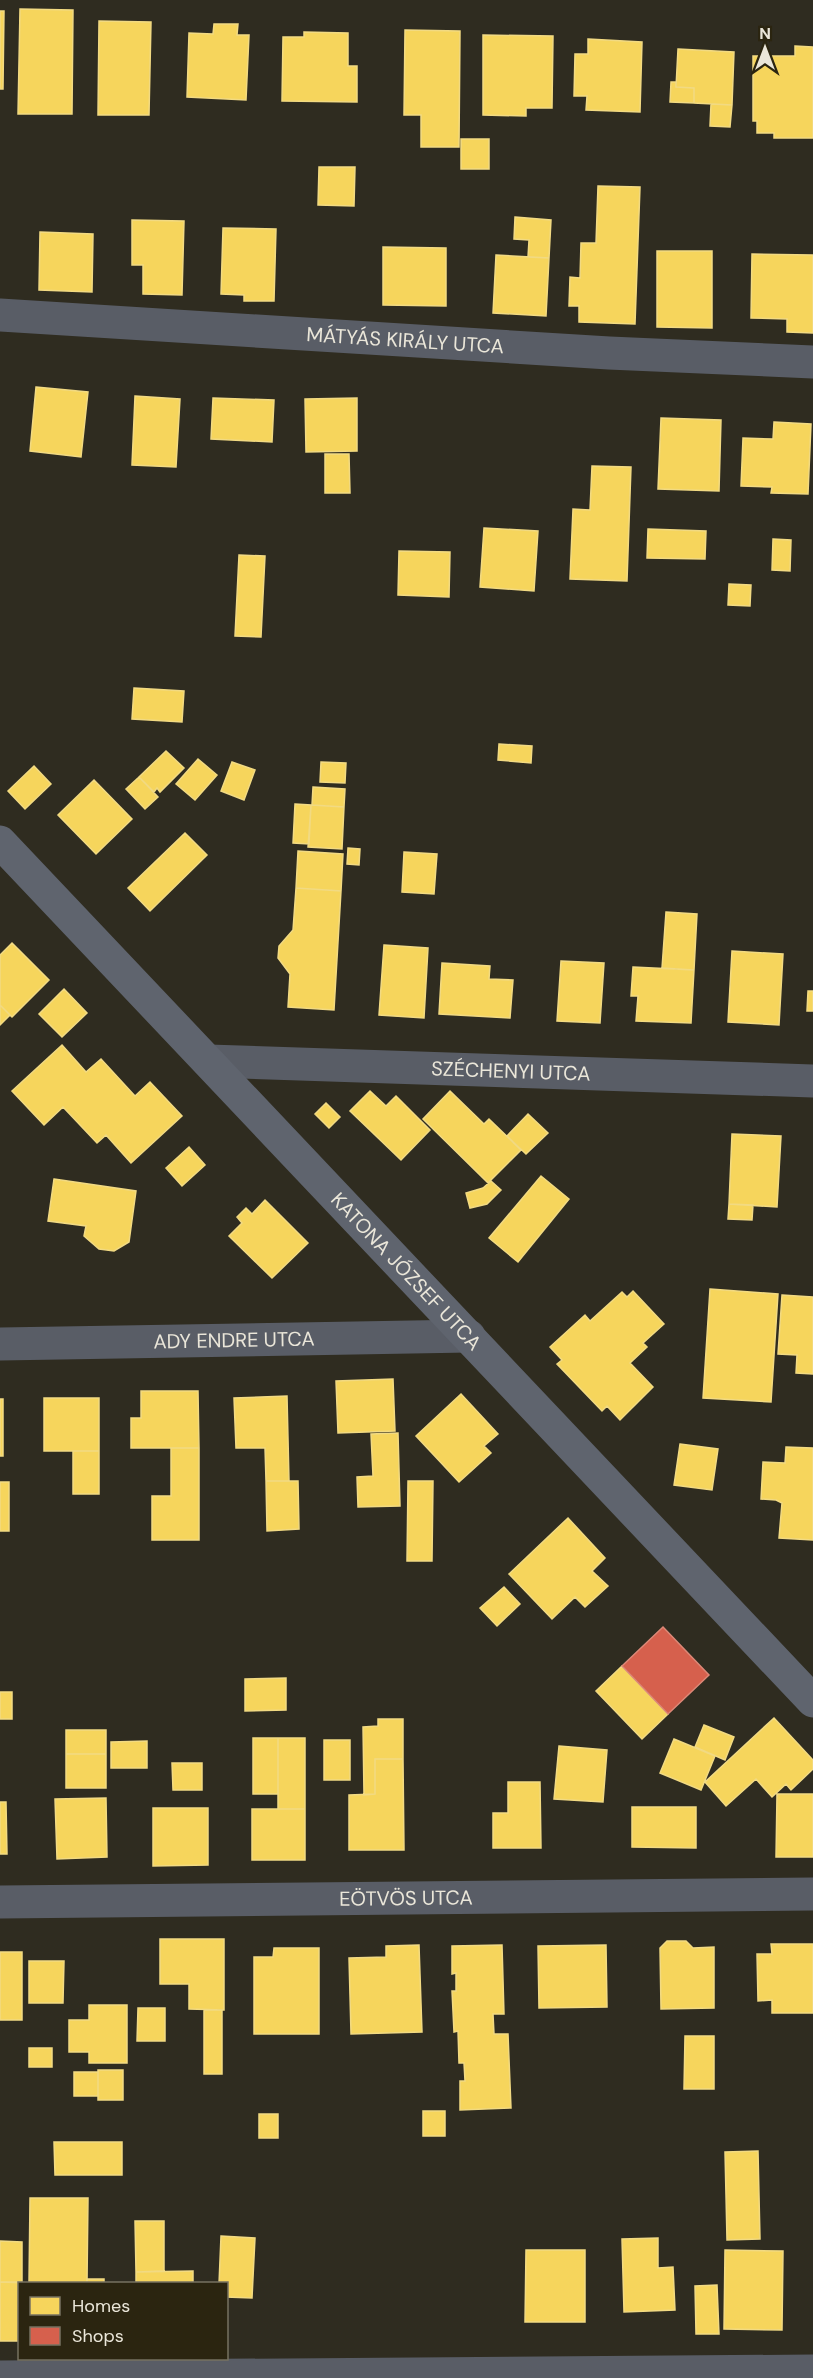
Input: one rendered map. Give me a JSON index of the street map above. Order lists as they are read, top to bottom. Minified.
{"streets":{"main road":["KATONA JÓZSEF UTCA"],"street":["MÁTYÁS KIRÁLY UTCA","SZÉCHENYI UTCA","ADY ENDRE UTCA","EÖTVÖS UTCA"]},"crossings":[["SZÉCHENYI UTCA","KATONA JÓZSEF UTCA"],["KATONA JÓZSEF UTCA","ADY ENDRE UTCA"]],"legend":["Homes","Shops"],"north":"top"}
